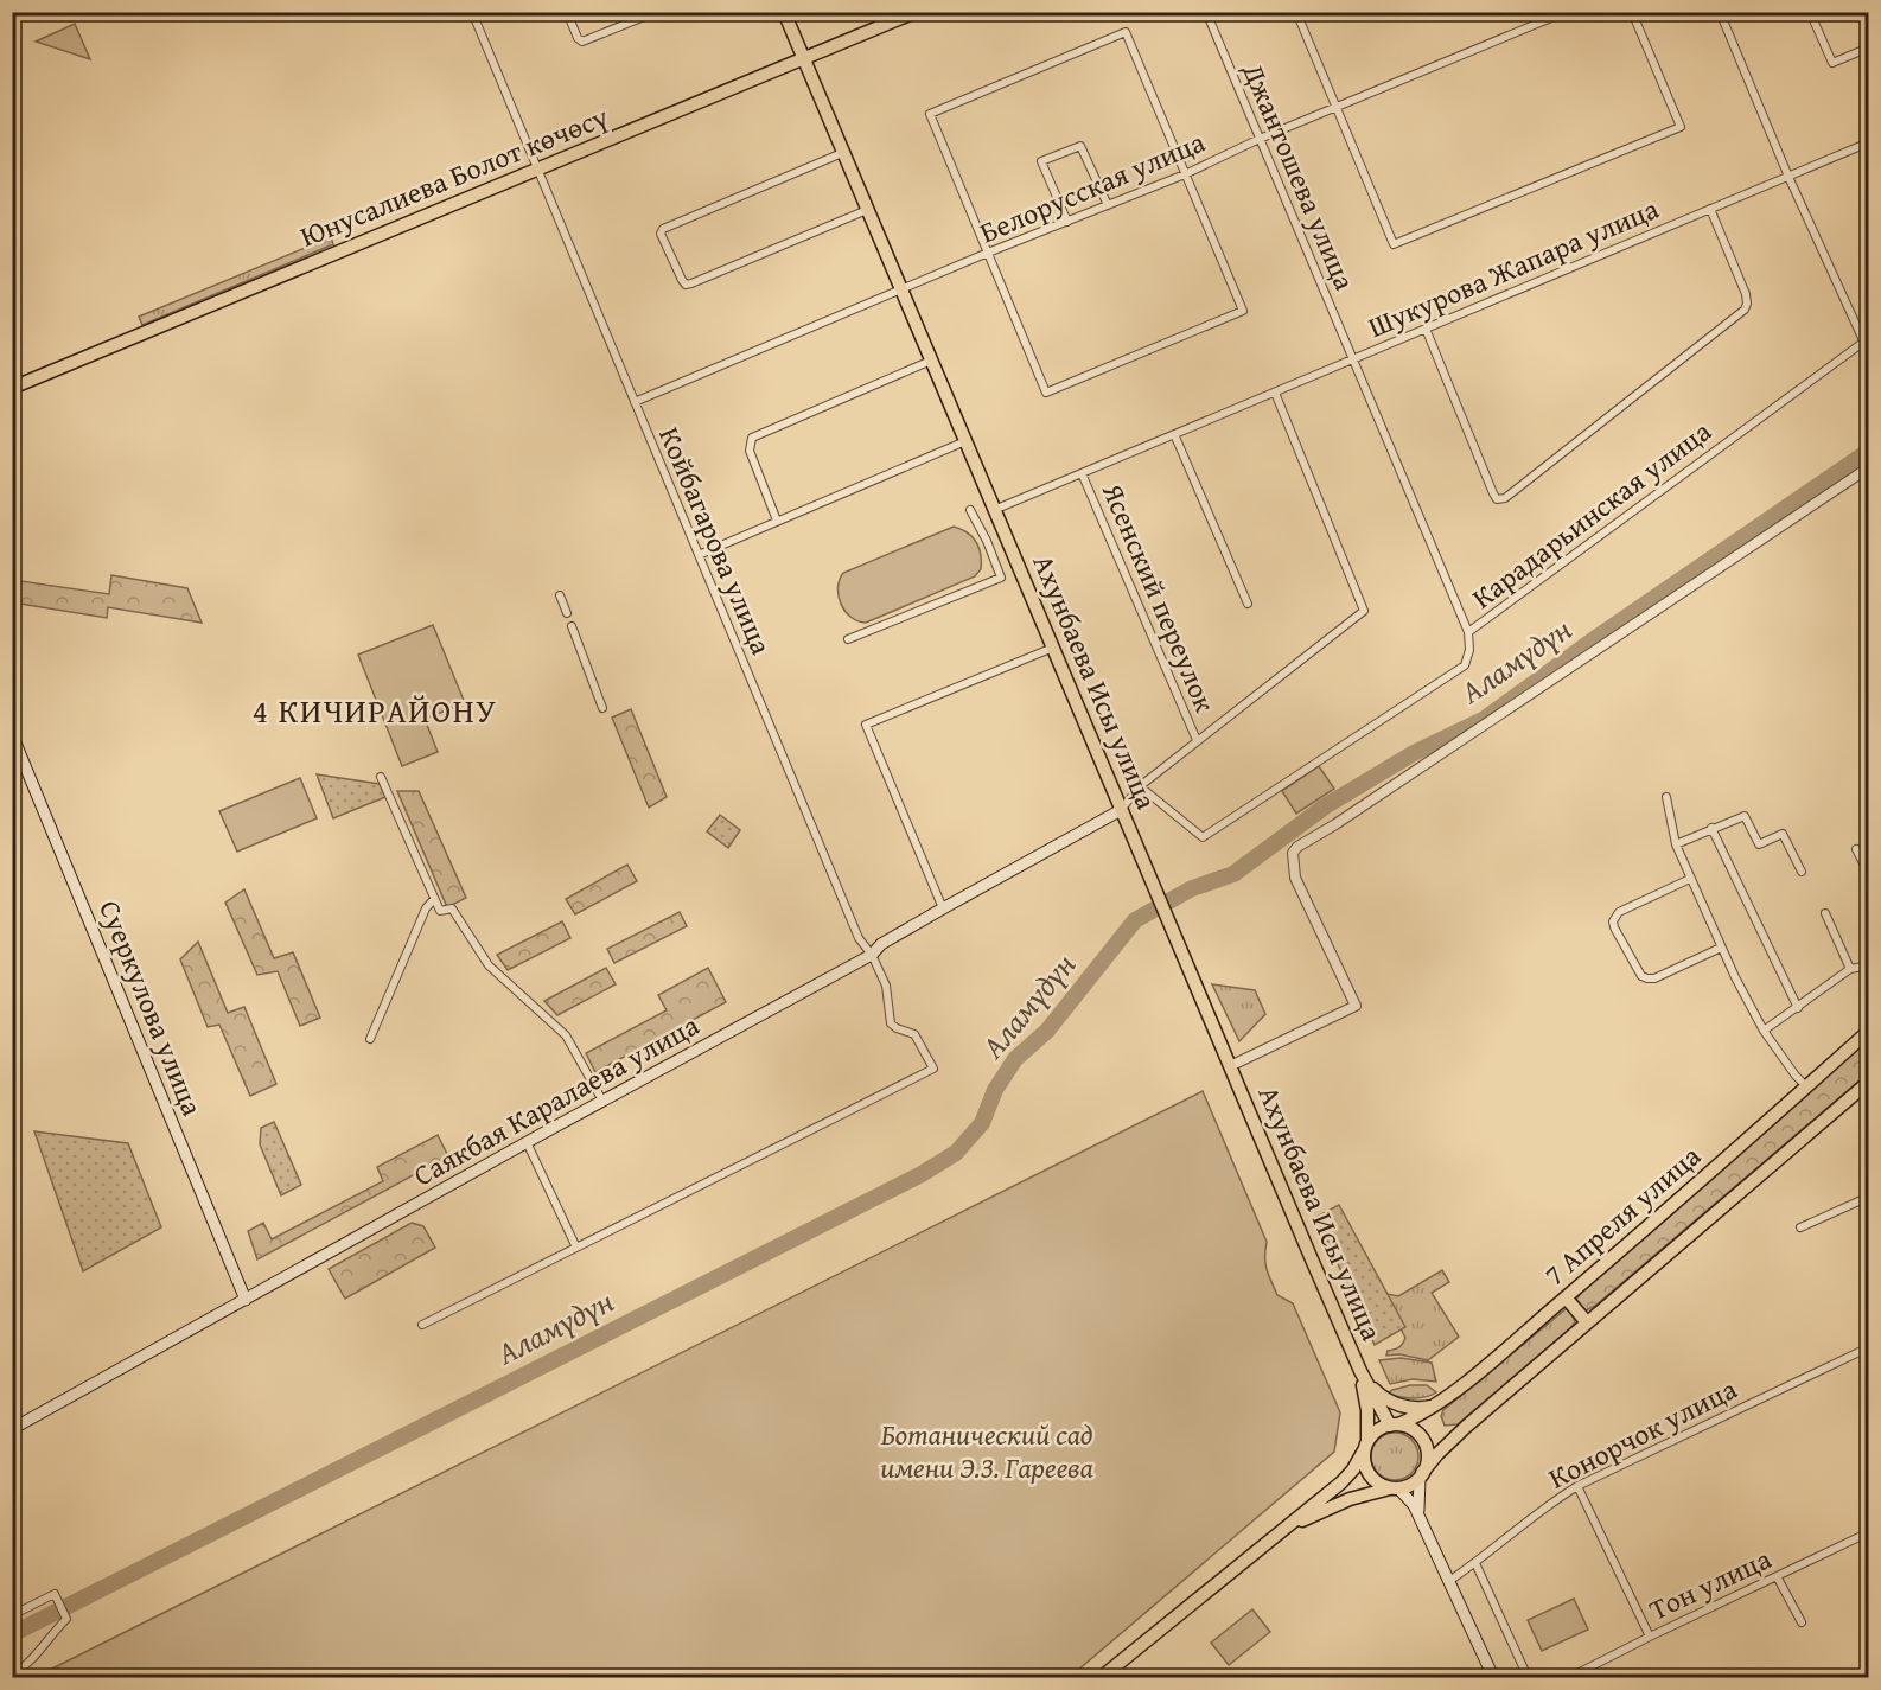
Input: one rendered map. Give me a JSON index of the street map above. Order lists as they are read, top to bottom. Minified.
{"streets":{"main road":["Юнусалиева Болот көчөсү","Ахунбаева Исы улица","Суеркулова улица","Саякбая Каралаева улица","7 Апреля улица"],"street":["Джантошева улица","Белорусская улица","Шукурова Жапара улица","Карадарьинская улица","Койбагарова улица","Ясенский переулок","Конорчок улица","Тон улица"]},"crossings":[["Юнусалиева Болот көчөсү","Койбагарова улица"],["Юнусалиева Болот көчөсү","Ахунбаева Исы улица"],["Джантошева улица","Белорусская улица"],["Джантошева улица","Шукурова Жапара улица"],["Джантошева улица","Карадарьинская улица"],["Белорусская улица","Койбагарова улица"],["Белорусская улица","Ахунбаева Исы улица"],["Шукурова Жапара улица","Ясенский переулок"],["Шукурова Жапара улица","Ахунбаева Исы улица"],["Карадарьинская улица","Ясенский переулок"],["Койбагарова улица","Саякбая Каралаева улица"],["Ахунбаева Исы улица","Саякбая Каралаева улица"],["Ахунбаева Исы улица","7 Апреля улица"],["Суеркулова улица","Саякбая Каралаева улица"]],"districts":["4 КИЧИРАЙОНУ"],"water":["Аламүдүн"],"parks":["Ботанический сад имени Э.З. Гареева"]}
